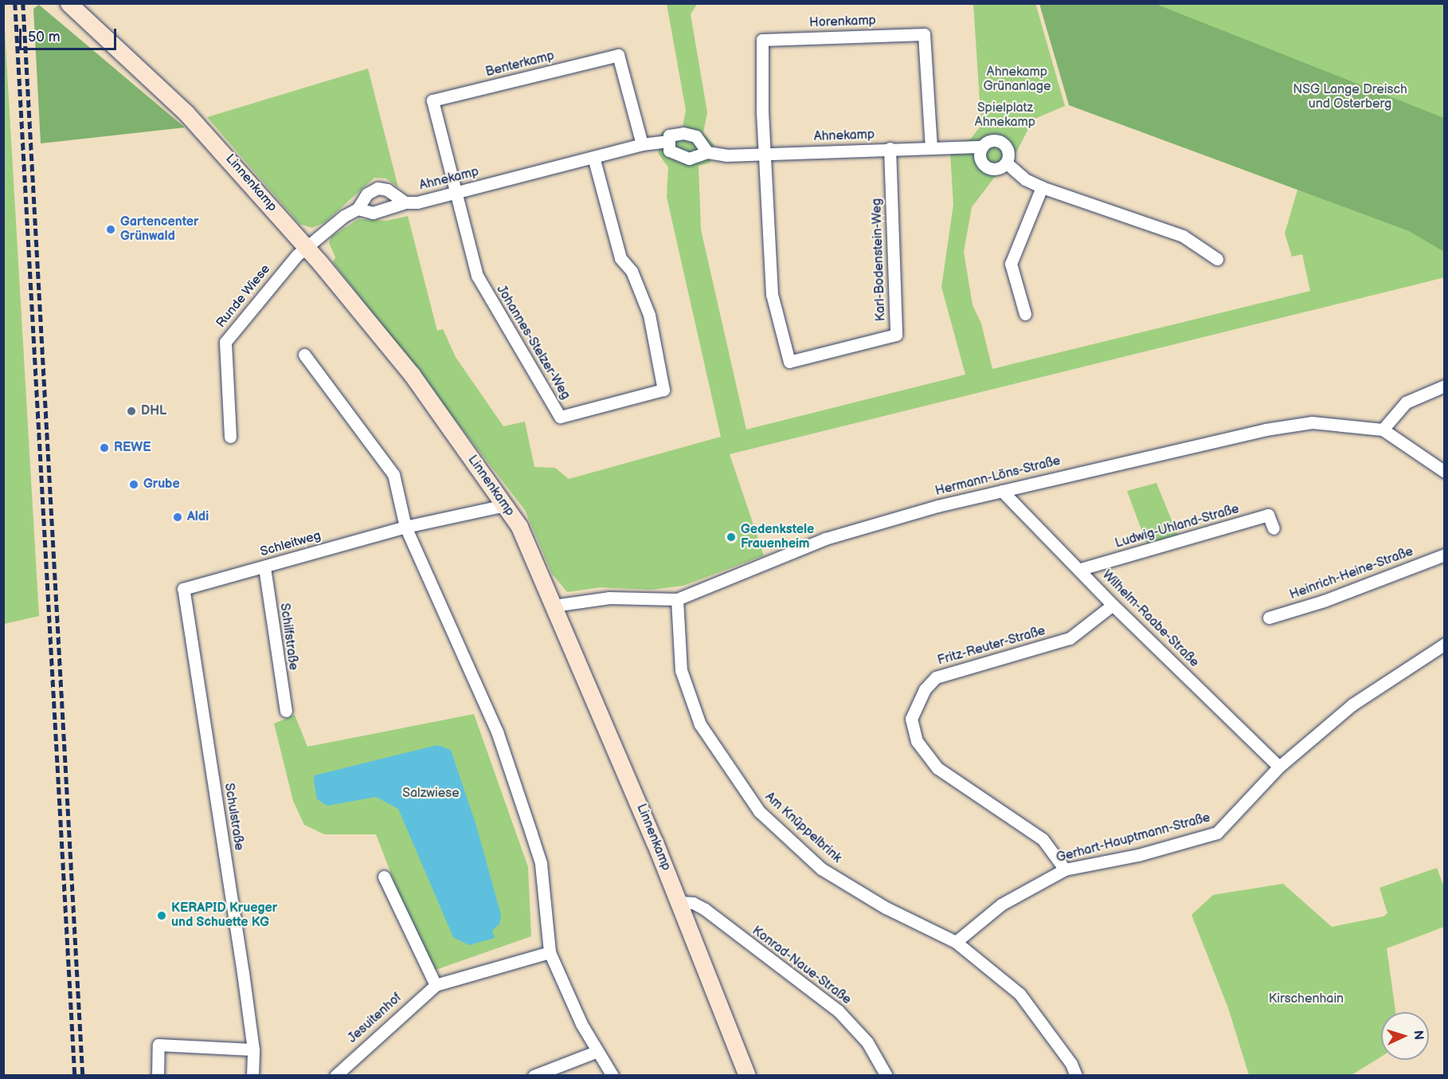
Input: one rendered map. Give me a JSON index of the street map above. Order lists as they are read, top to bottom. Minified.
{"streets":{"main road":["Linnenkamp"],"street":["Horenkamp","Benterkamp","Ahnekamp","Karl-Bodenstein-Weg","Runde Wiese","Johannes-Stelzer-Weg","Hermann-Löns-Straße","Ludwig-Uhland-Straße","Schleitweg","Heinrich-Heine-Straße","Wilhelm-Raabe-Straße","Schilfstraße","Fritz-Reuter-Straße","Schulstraße","Am Knüppelbrink","Gerhart-Hauptmann-Straße","Konrad-Naue-Straße","Jesuitenhof"]},"crossings":[["Horenkamp","Ahnekamp"],["Horenkamp","Karl-Bodenstein-Weg"],["Benterkamp","Ahnekamp"],["Benterkamp","Johannes-Stelzer-Weg"],["Ahnekamp","Karl-Bodenstein-Weg"],["Ahnekamp","Runde Wiese"],["Ahnekamp","Johannes-Stelzer-Weg"],["Linnenkamp","Runde Wiese"],["Linnenkamp","Hermann-Löns-Straße"],["Linnenkamp","Schleitweg"],["Linnenkamp","Konrad-Naue-Straße"],["Hermann-Löns-Straße","Wilhelm-Raabe-Straße"],["Hermann-Löns-Straße","Am Knüppelbrink"],["Ludwig-Uhland-Straße","Wilhelm-Raabe-Straße"],["Schleitweg","Schilfstraße"],["Schleitweg","Schulstraße"],["Wilhelm-Raabe-Straße","Fritz-Reuter-Straße"],["Wilhelm-Raabe-Straße","Gerhart-Hauptmann-Straße"],["Fritz-Reuter-Straße","Gerhart-Hauptmann-Straße"],["Am Knüppelbrink","Gerhart-Hauptmann-Straße"]],"parks":["Ahnekamp Grünanlage","NSG Lange Dreisch und Osterberg","Spielplatz Ahnekamp","Salzwiese","Kirschenhain"],"places":["Gartencenter Grünwald","DHL","REWE","Grube","Aldi","Gedenkstele Frauenheim","KERAPID Krueger und Schuette KG"],"scale_bar":"50 m","north":"right"}
